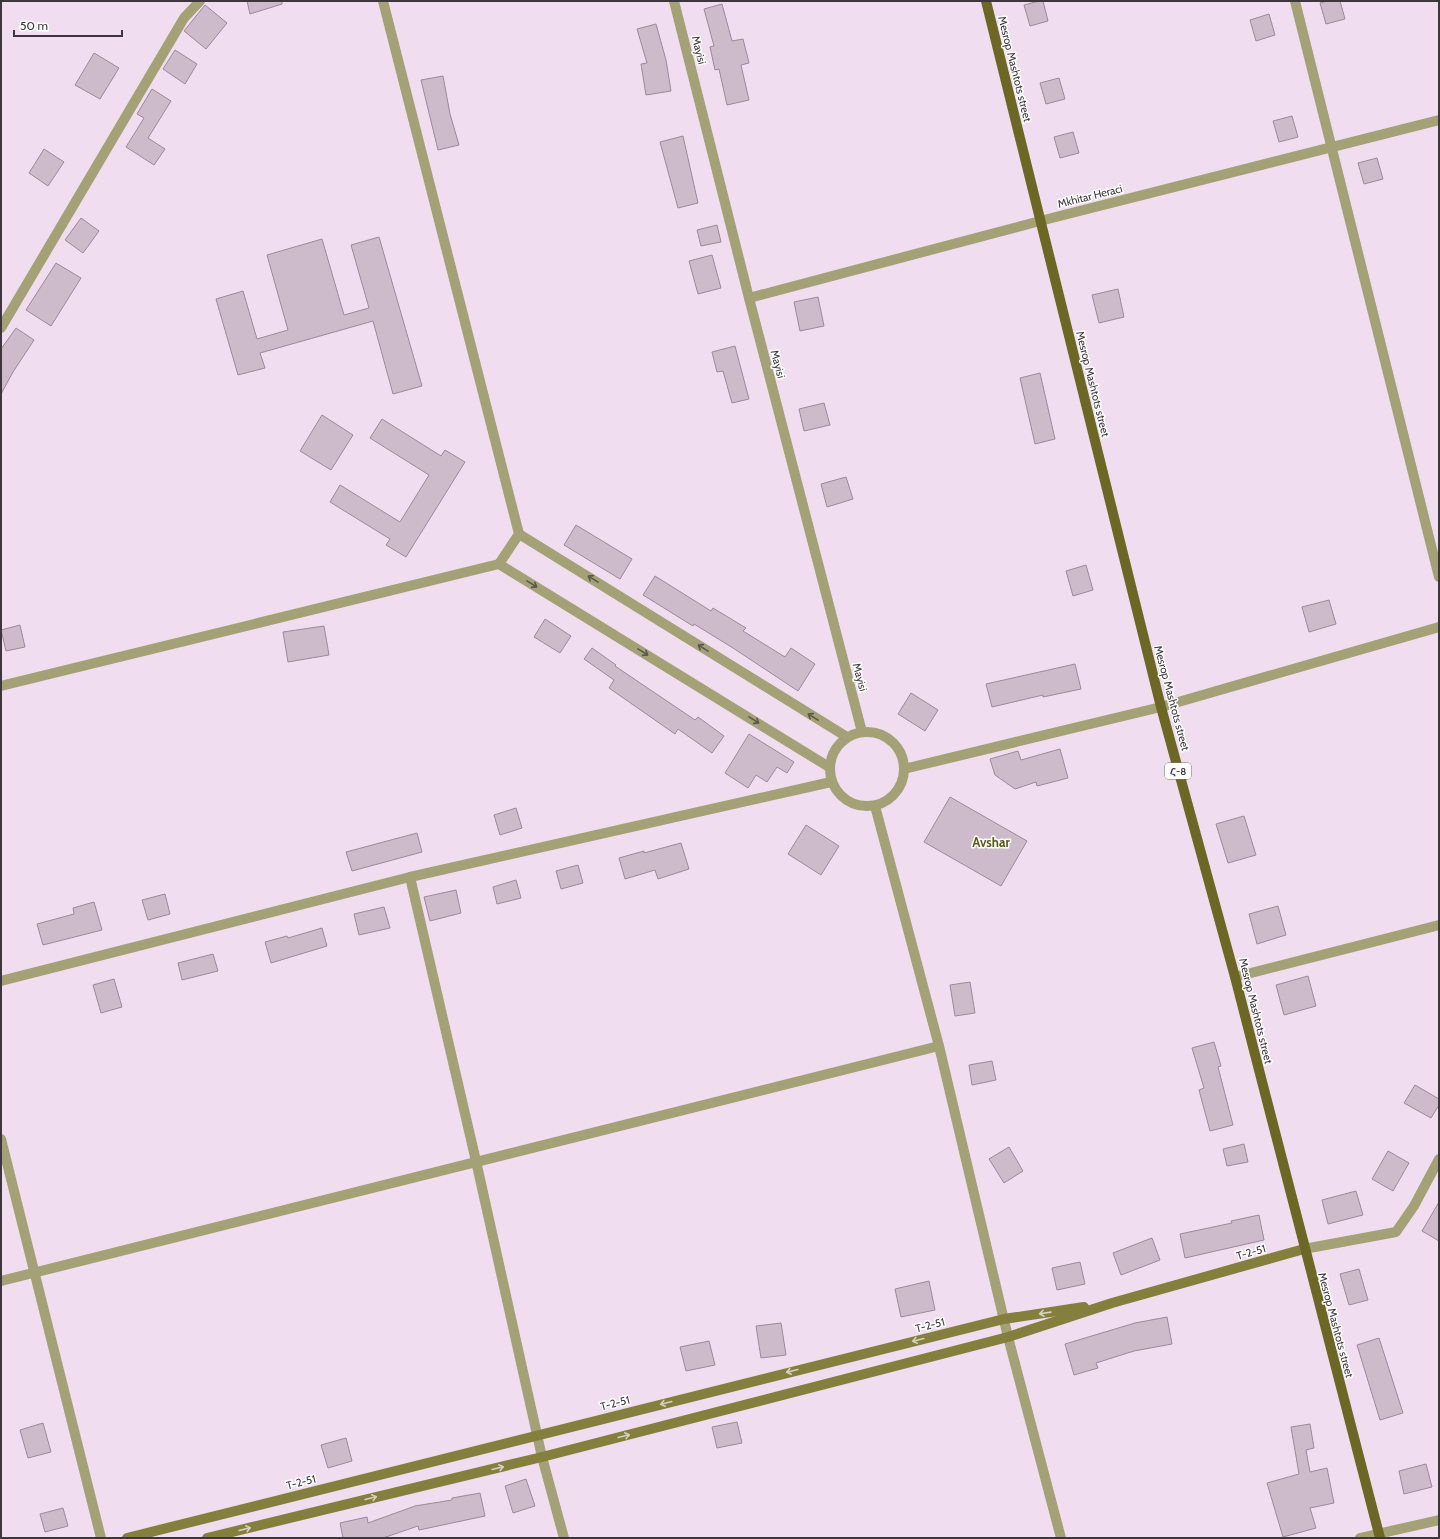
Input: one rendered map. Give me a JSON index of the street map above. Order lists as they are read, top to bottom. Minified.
{"streets":{"main road":["Mesrop Mashtots street","Հ-8"],"street":["Mayisi","Mkhitar Heraci","T-2-51"]},"crossings":[["Mayisi","Mkhitar Heraci"],["Mesrop Mashtots street","Mkhitar Heraci"],["Mesrop Mashtots street","T-2-51"]],"districts":["Avshar"],"scale_bar":"50 m"}
